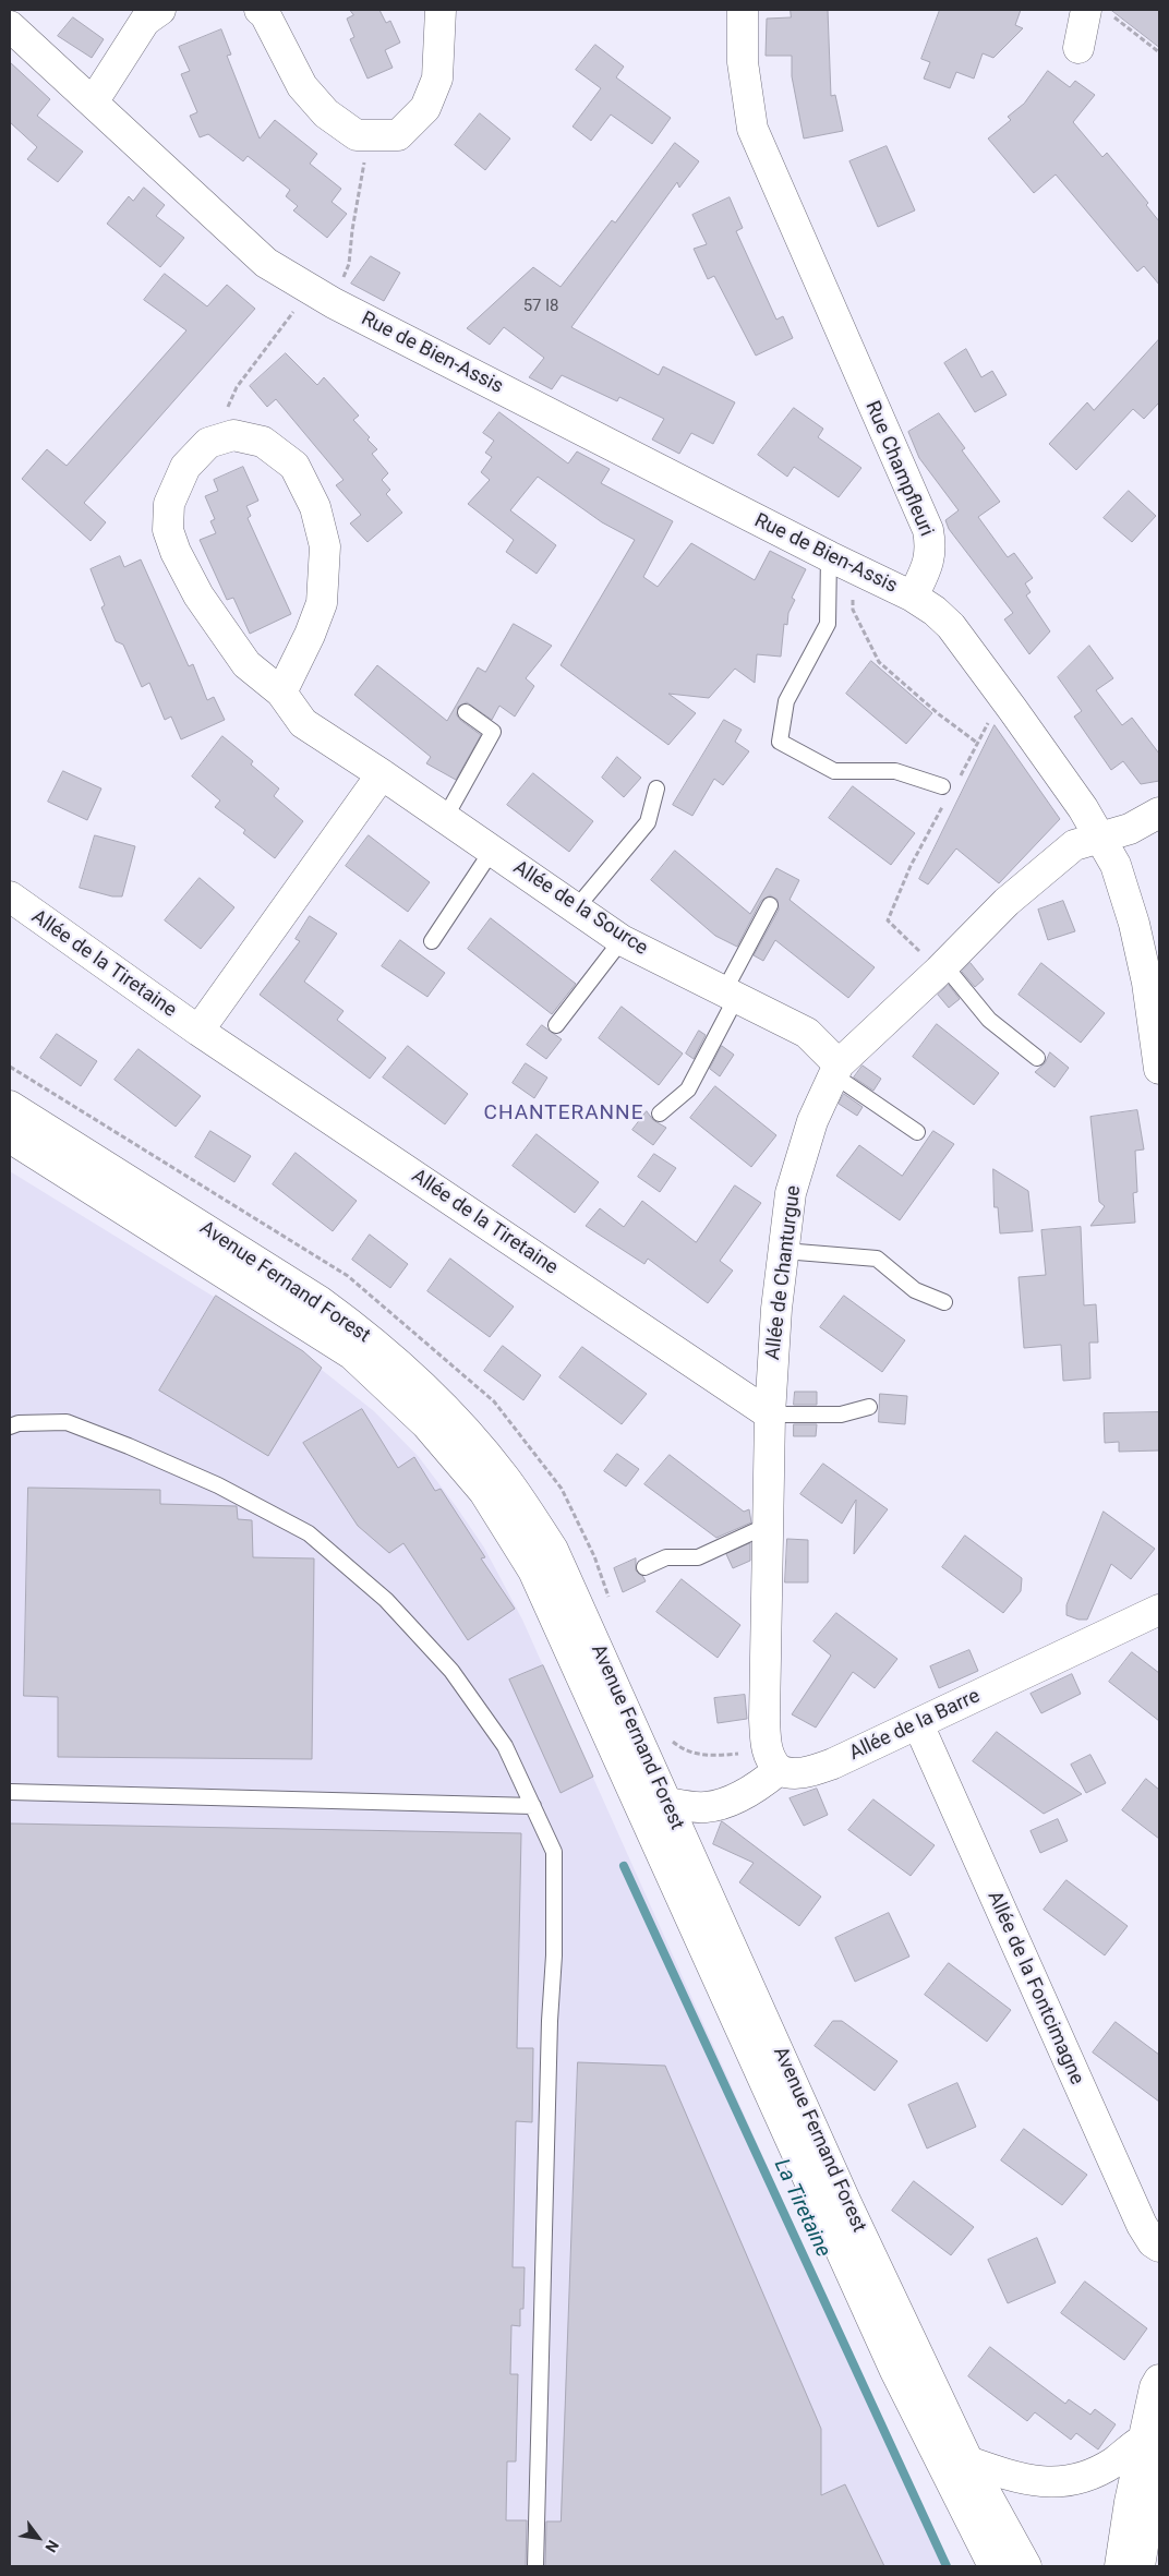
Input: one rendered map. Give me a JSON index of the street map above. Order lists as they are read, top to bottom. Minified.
{"streets":{"street":["Rue de Bien-Assis","Rue Champfleuri","Allée de la Source","Allée de la Tiretaine","Allée de Chanturgue","Avenue Fernand Forest","Allée de la Barre","Allée de la Fontcimagne"]},"crossings":[["Rue de Bien-Assis","Rue Champfleuri"],["Allée de la Source","Allée de Chanturgue"],["Allée de la Tiretaine","Allée de Chanturgue"],["Allée de Chanturgue","Allée de la Barre"],["Allée de la Barre","Allée de la Fontcimagne"]],"districts":["CHANTERANNE"],"water":["La Tiretaine"],"house_numbers":["57 l8"],"north":"bottom right"}
